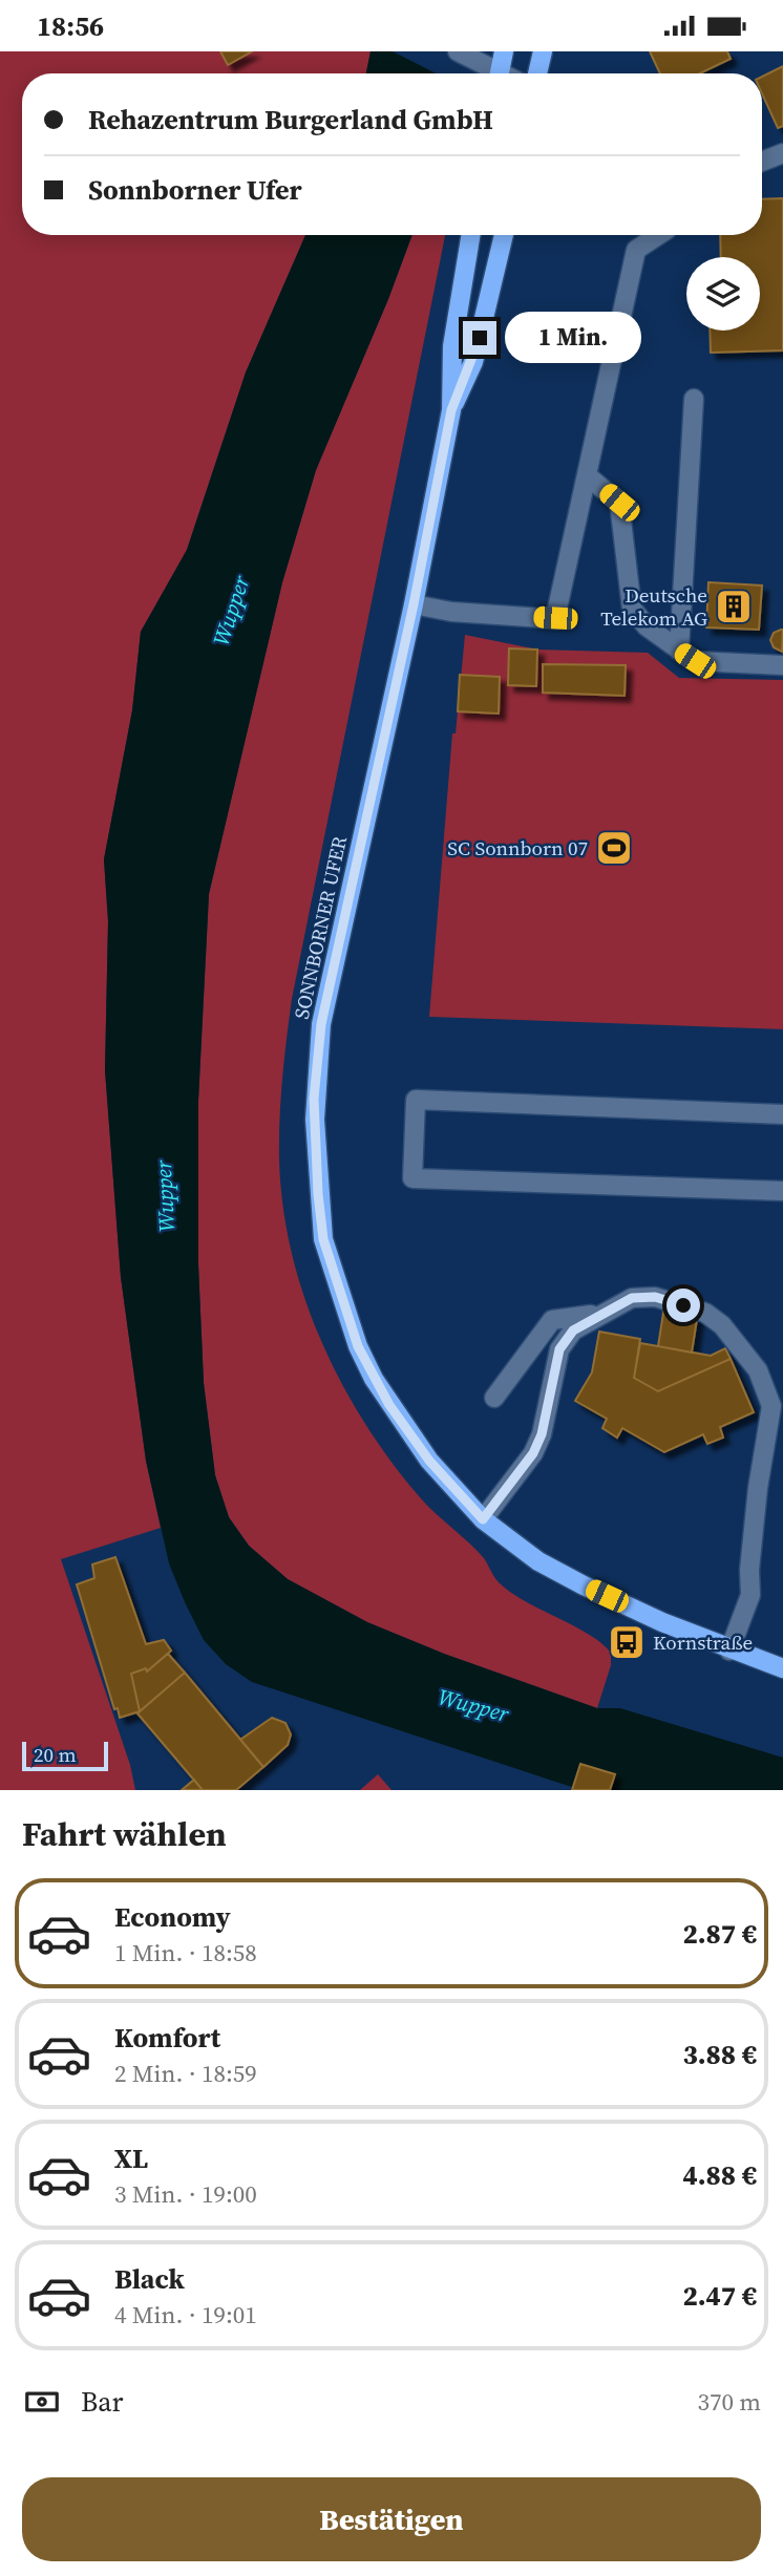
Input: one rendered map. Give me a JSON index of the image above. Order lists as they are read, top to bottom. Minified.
{"streets":{"main road":["SONNBORNER UFER"]},"water":["Wupper"],"places":{"building":["Deutsche Telekom AG"],"sports":["SC Sonnborn 07"],"bus stop":["Kornstraße"]},"scale_bar":"20 m","page":{"status":"18:56","banner":["Rehazentrum Burgerland GmbH","Sonnborner Ufer"],"bubble":"1 Min.","scale":"20 m","heading":"Fahrt wählen","list":[{"name":"Economy","note":"1 Min. · 18:58","value":"2.87 €"},{"name":"Komfort","note":"2 Min. · 18:59","value":"3.88 €"},{"name":"XL","note":"3 Min. · 19:00","value":"4.88 €"},{"name":"Black","note":"4 Min. · 19:01","value":"2.47 €"}],"pay":["Bar","370 m"],"buttons":"Bestätigen"}}
